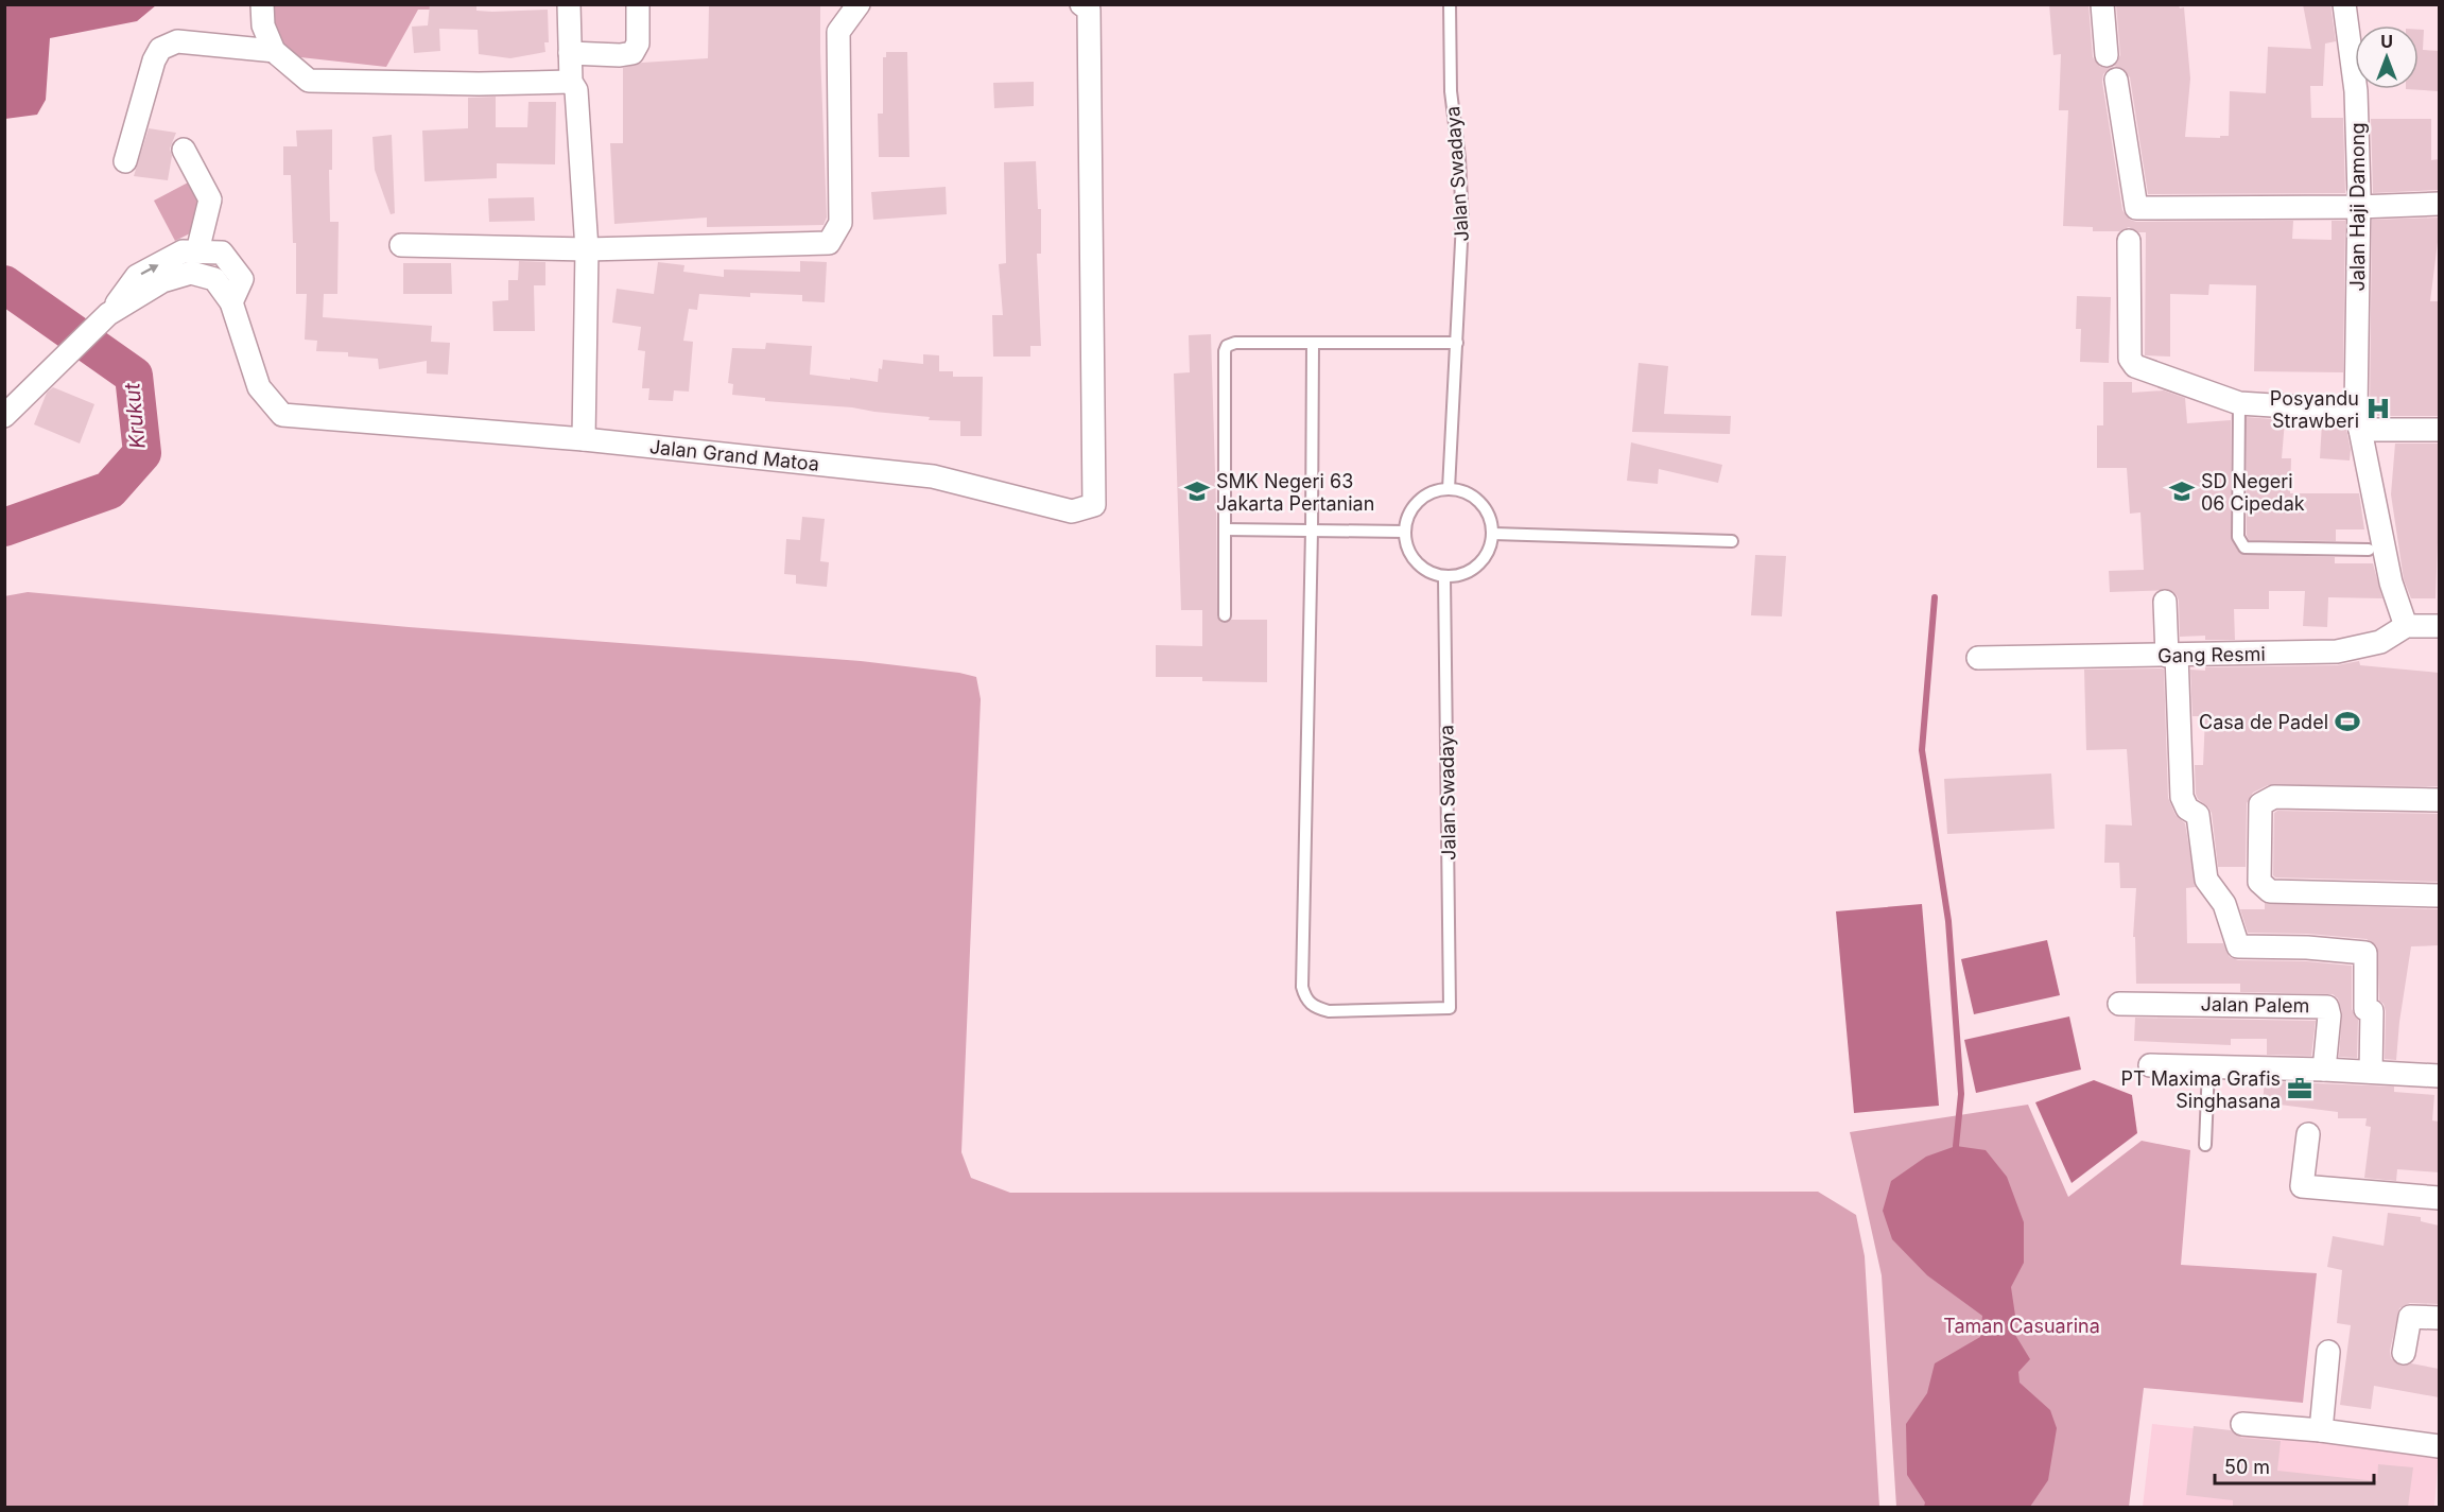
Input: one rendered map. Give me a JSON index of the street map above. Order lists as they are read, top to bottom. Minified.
{"streets":{"street":["Jalan Haji Damong","Jalan Grand Matoa","Gang Resmi","Jalan Palem"],"lane":["Jalan Swadaya"]},"crossings":[["Jalan Haji Damong","Gang Resmi"]],"water":["Krukut"],"parks":["Taman Casuarina"],"places":{"hospital":["Posyandu Strawberi"],"school or university":["SMK Negeri 63 Jakarta Pertanian","SD Negeri 06 Cipedak"],"sports":["Casa de Padel"],"office":["PT Maxima Grafis Singhasana"]},"scale_bar":"50 m","north":"top"}
